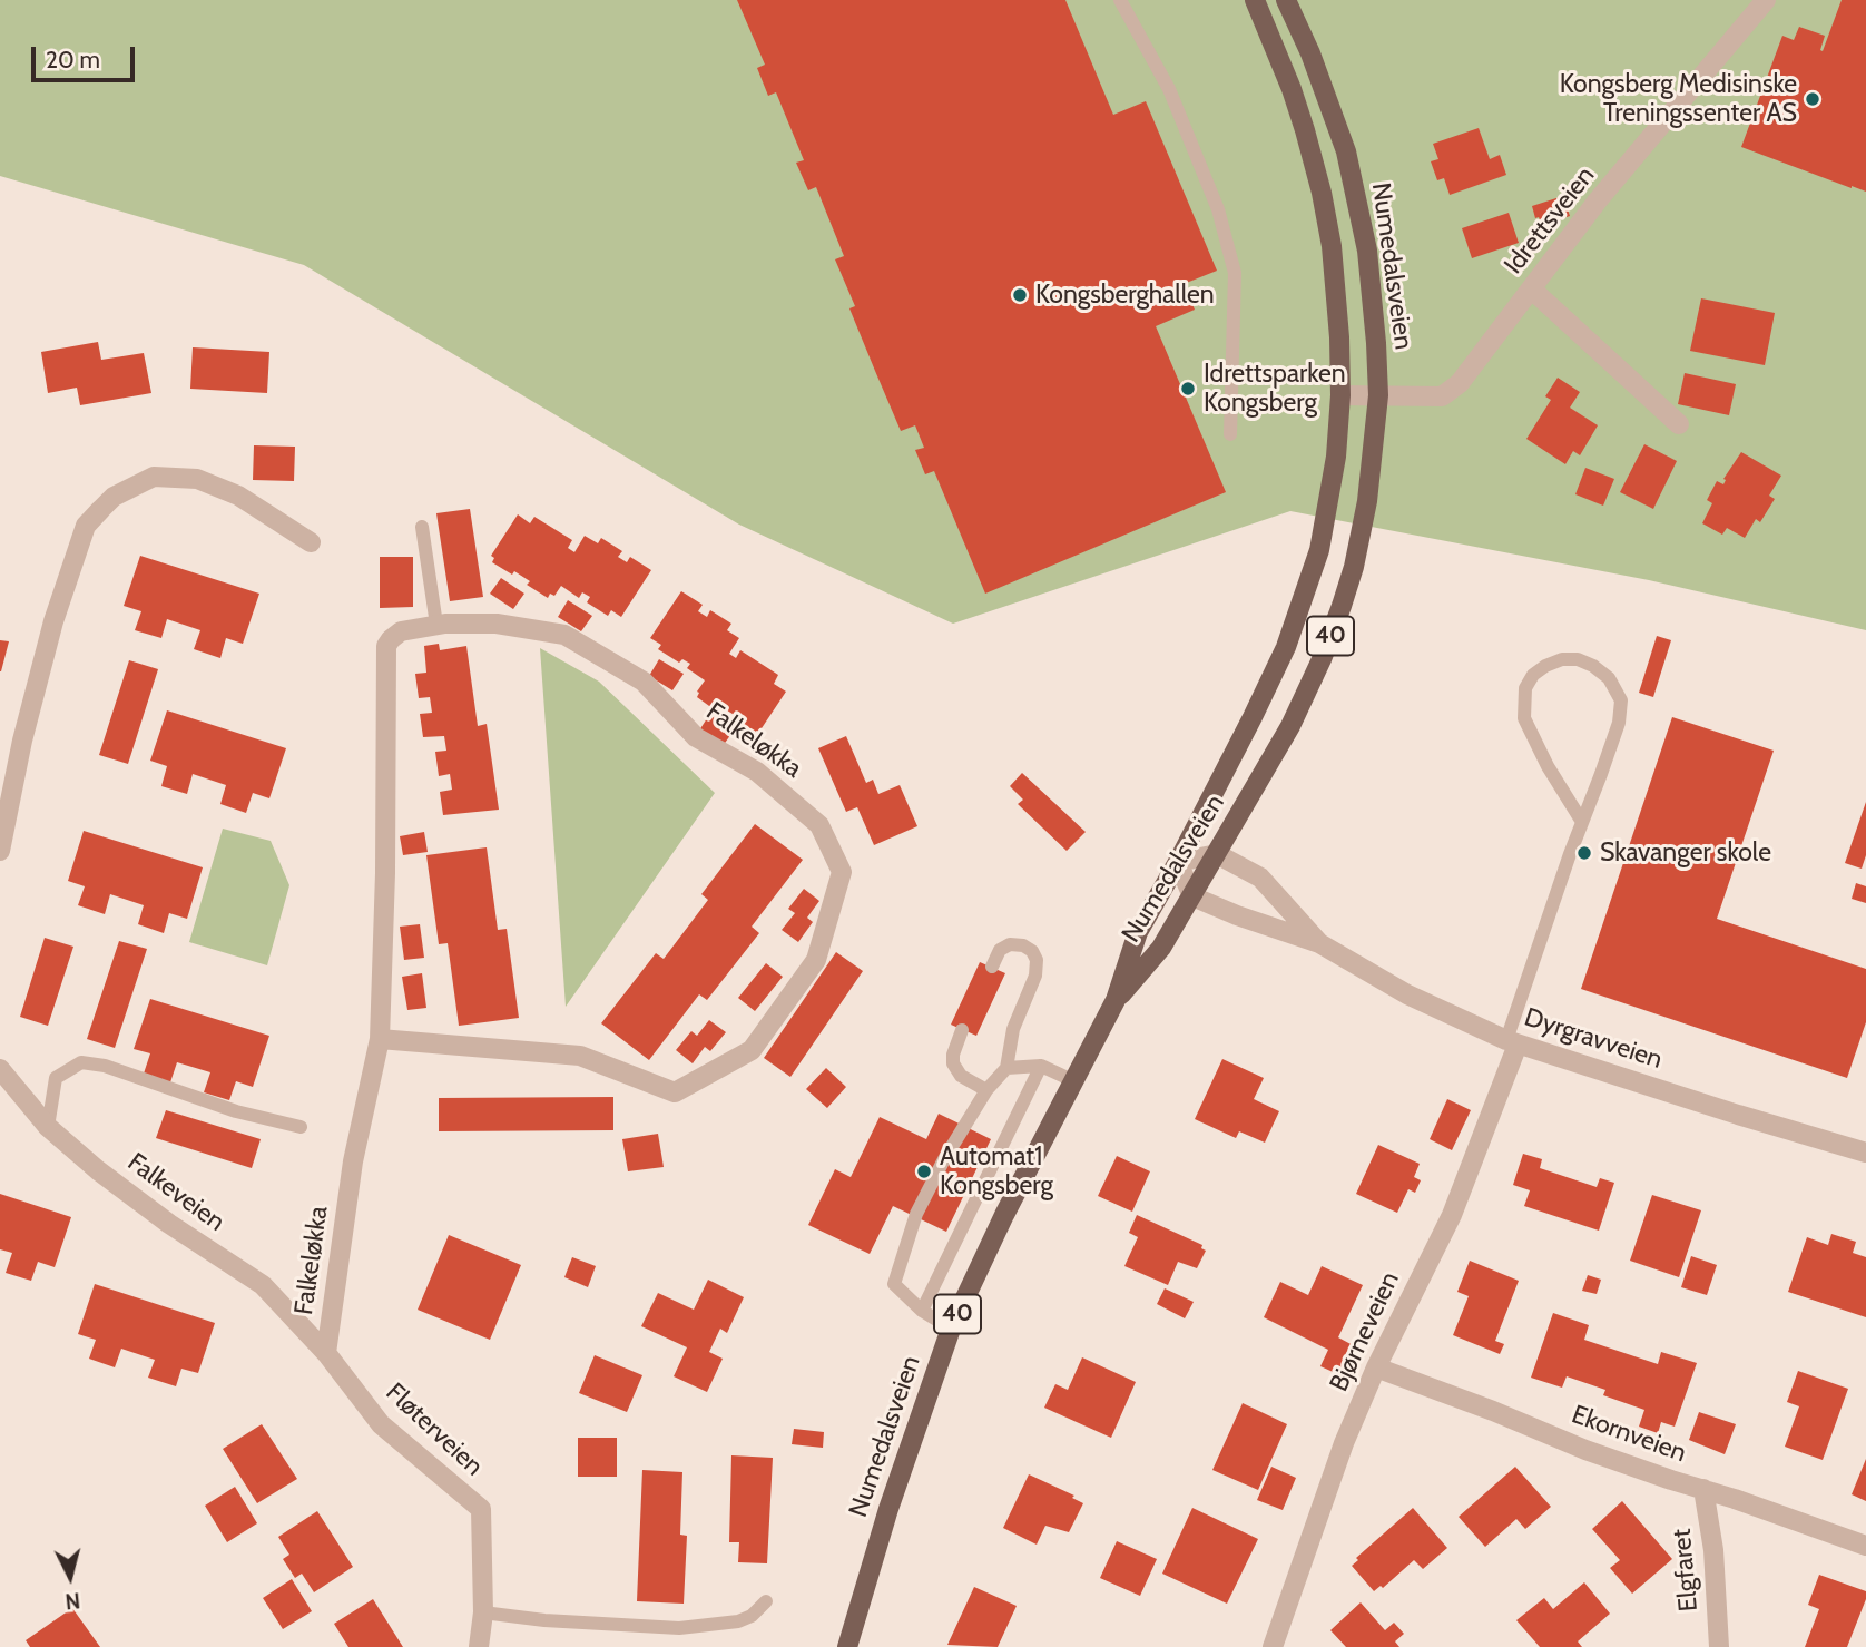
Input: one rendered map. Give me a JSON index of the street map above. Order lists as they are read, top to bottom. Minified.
{"streets":{"main road":["Numedalsveien","40"],"street":["Idrettsveien","Falkeløkka","Dyrgravveien","Falkeveien","Bjørneveien","Fløterveien","Ekornveien","Elgfaret"]},"crossings":[["Idrettsveien","Numedalsveien"],["Numedalsveien","Dyrgravveien"],["Falkeløkka","Falkeveien"],["Falkeløkka","Fløterveien"],["Dyrgravveien","Bjørneveien"],["Falkeveien","Fløterveien"],["Bjørneveien","Ekornveien"],["Ekornveien","Elgfaret"]],"places":["Kongsberg Medisinske Treningssenter AS","Kongsberghallen","Idrettsparken Kongsberg","Skavanger skole","Automat1 Kongsberg"],"scale_bar":"20 m","north":"bottom"}
